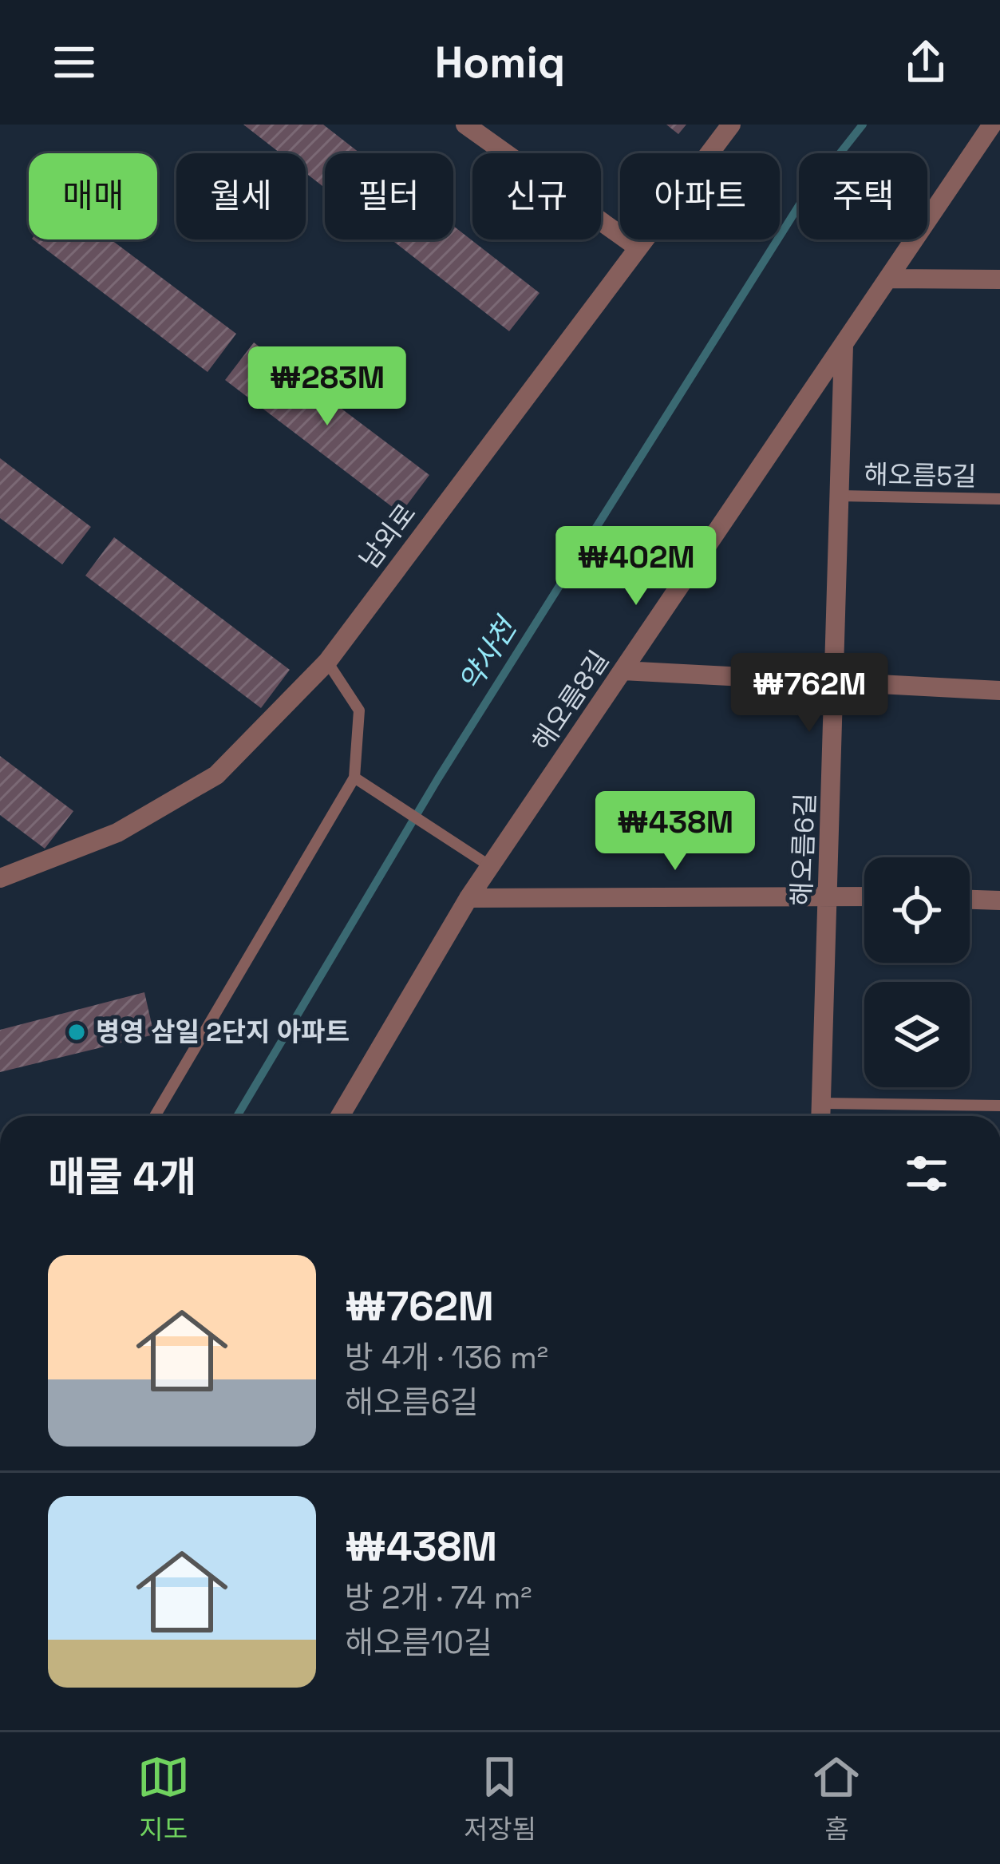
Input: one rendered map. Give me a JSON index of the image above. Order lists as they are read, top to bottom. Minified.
{"streets":{"street":["남외로","해오름8길","해오름6길"],"lane":["해오름5길"]},"crossings":[["해오름5길","해오름6길"],["해오름8길","해오름6길"]],"water":["약사천"],"places":["병영 삼일 2단지 아파트"],"page":{"header":"Homiq","chip":["매매","월세","필터","신규","아파트","주택"],"price":["₩283M","₩402M","₩762M","₩438M"],"heading":"매물 4개","list":[{"name":"₩762M","note":"방 4개 · 136 m² · 해오름6길"},{"name":"₩438M","note":"방 2개 · 74 m² · 해오름10길"}],"tabs":["지도","저장됨","홈"]}}
